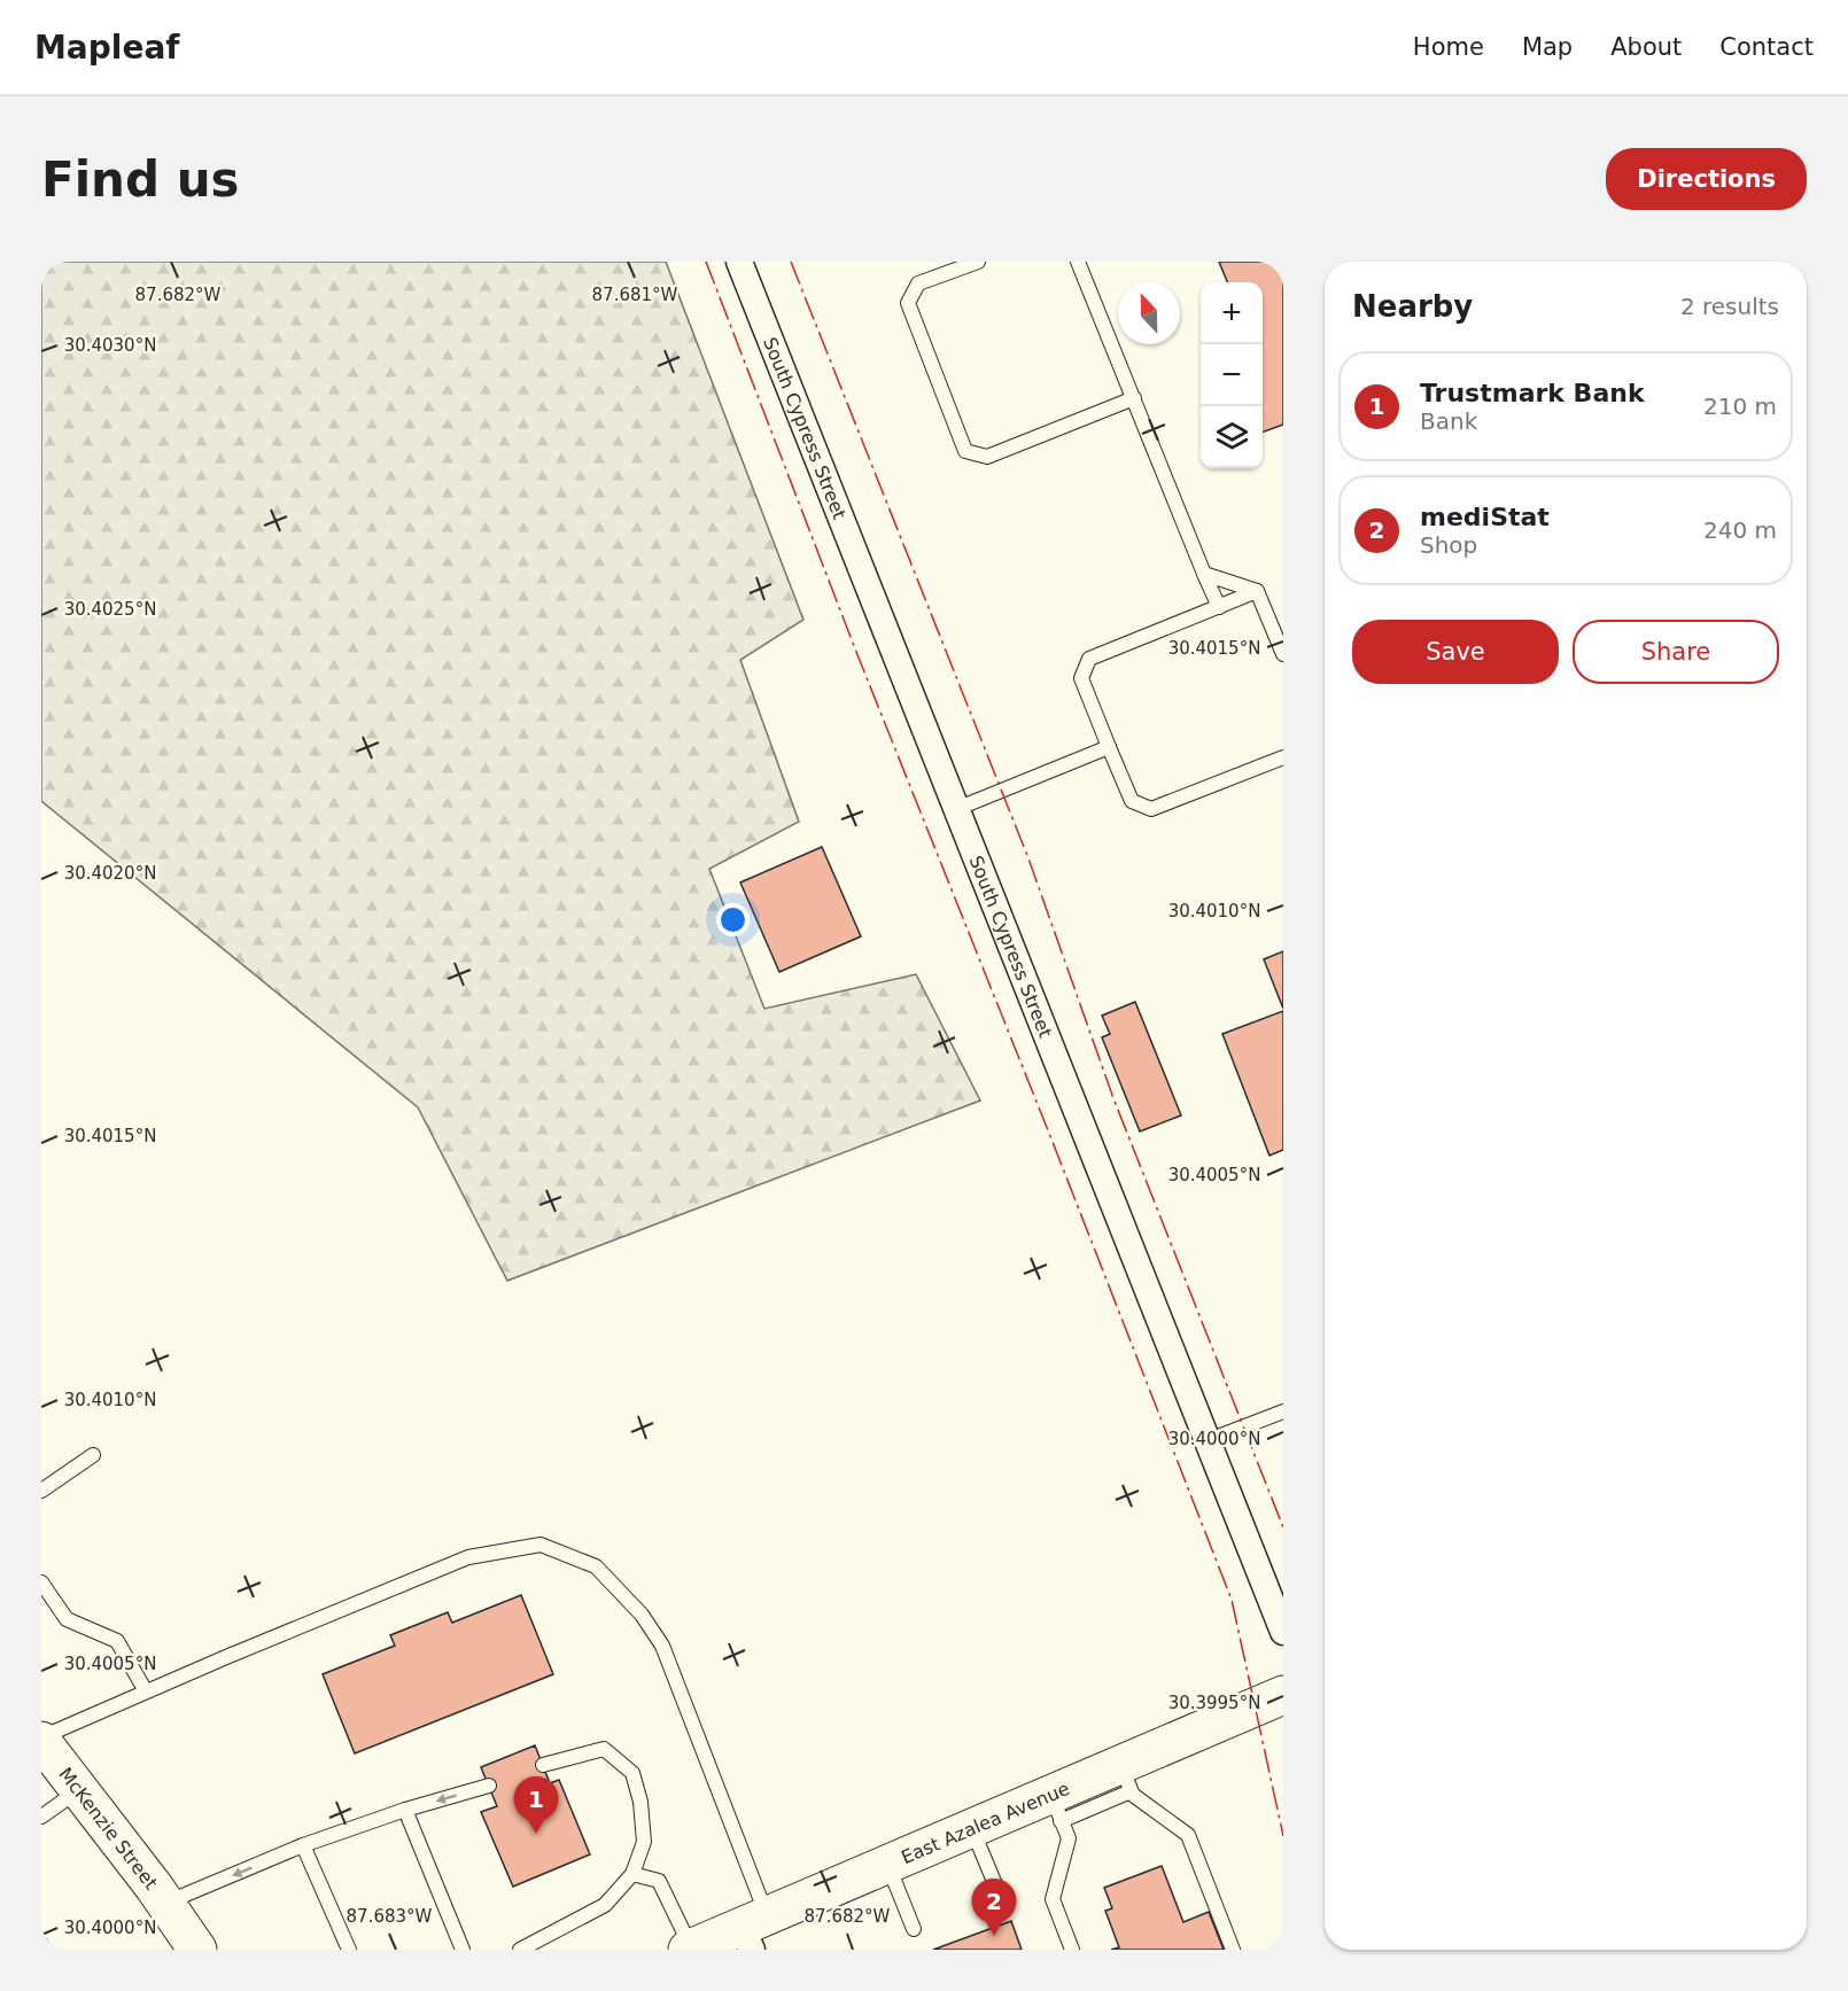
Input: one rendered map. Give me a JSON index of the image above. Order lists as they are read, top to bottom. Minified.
{"streets":{"street":["South Cypress Street","East Azalea Avenue","McKenzie Street"]},"north":"top","page":{"header":"Mapleaf","nav":["Home","Map","About","Contact"],"buttons":["Directions",["Save","Share"]],"title":"Find us","heading":["Nearby","2 results"],"map_buttons":["+","−"],"list":[{"mark":"1","name":"Trustmark Bank","note":"Bank","value":"210 m"},{"mark":"2","name":"mediStat","note":"Shop","value":"240 m"}],"pins":["1","2"]},"coordinates":["87.682°W","87.681°W","30.4030°N","30.4025°N","30.4015°N","30.4020°N","30.4010°N","30.4005°N","30.4000°N","30.3995°N","87.683°W"]}
